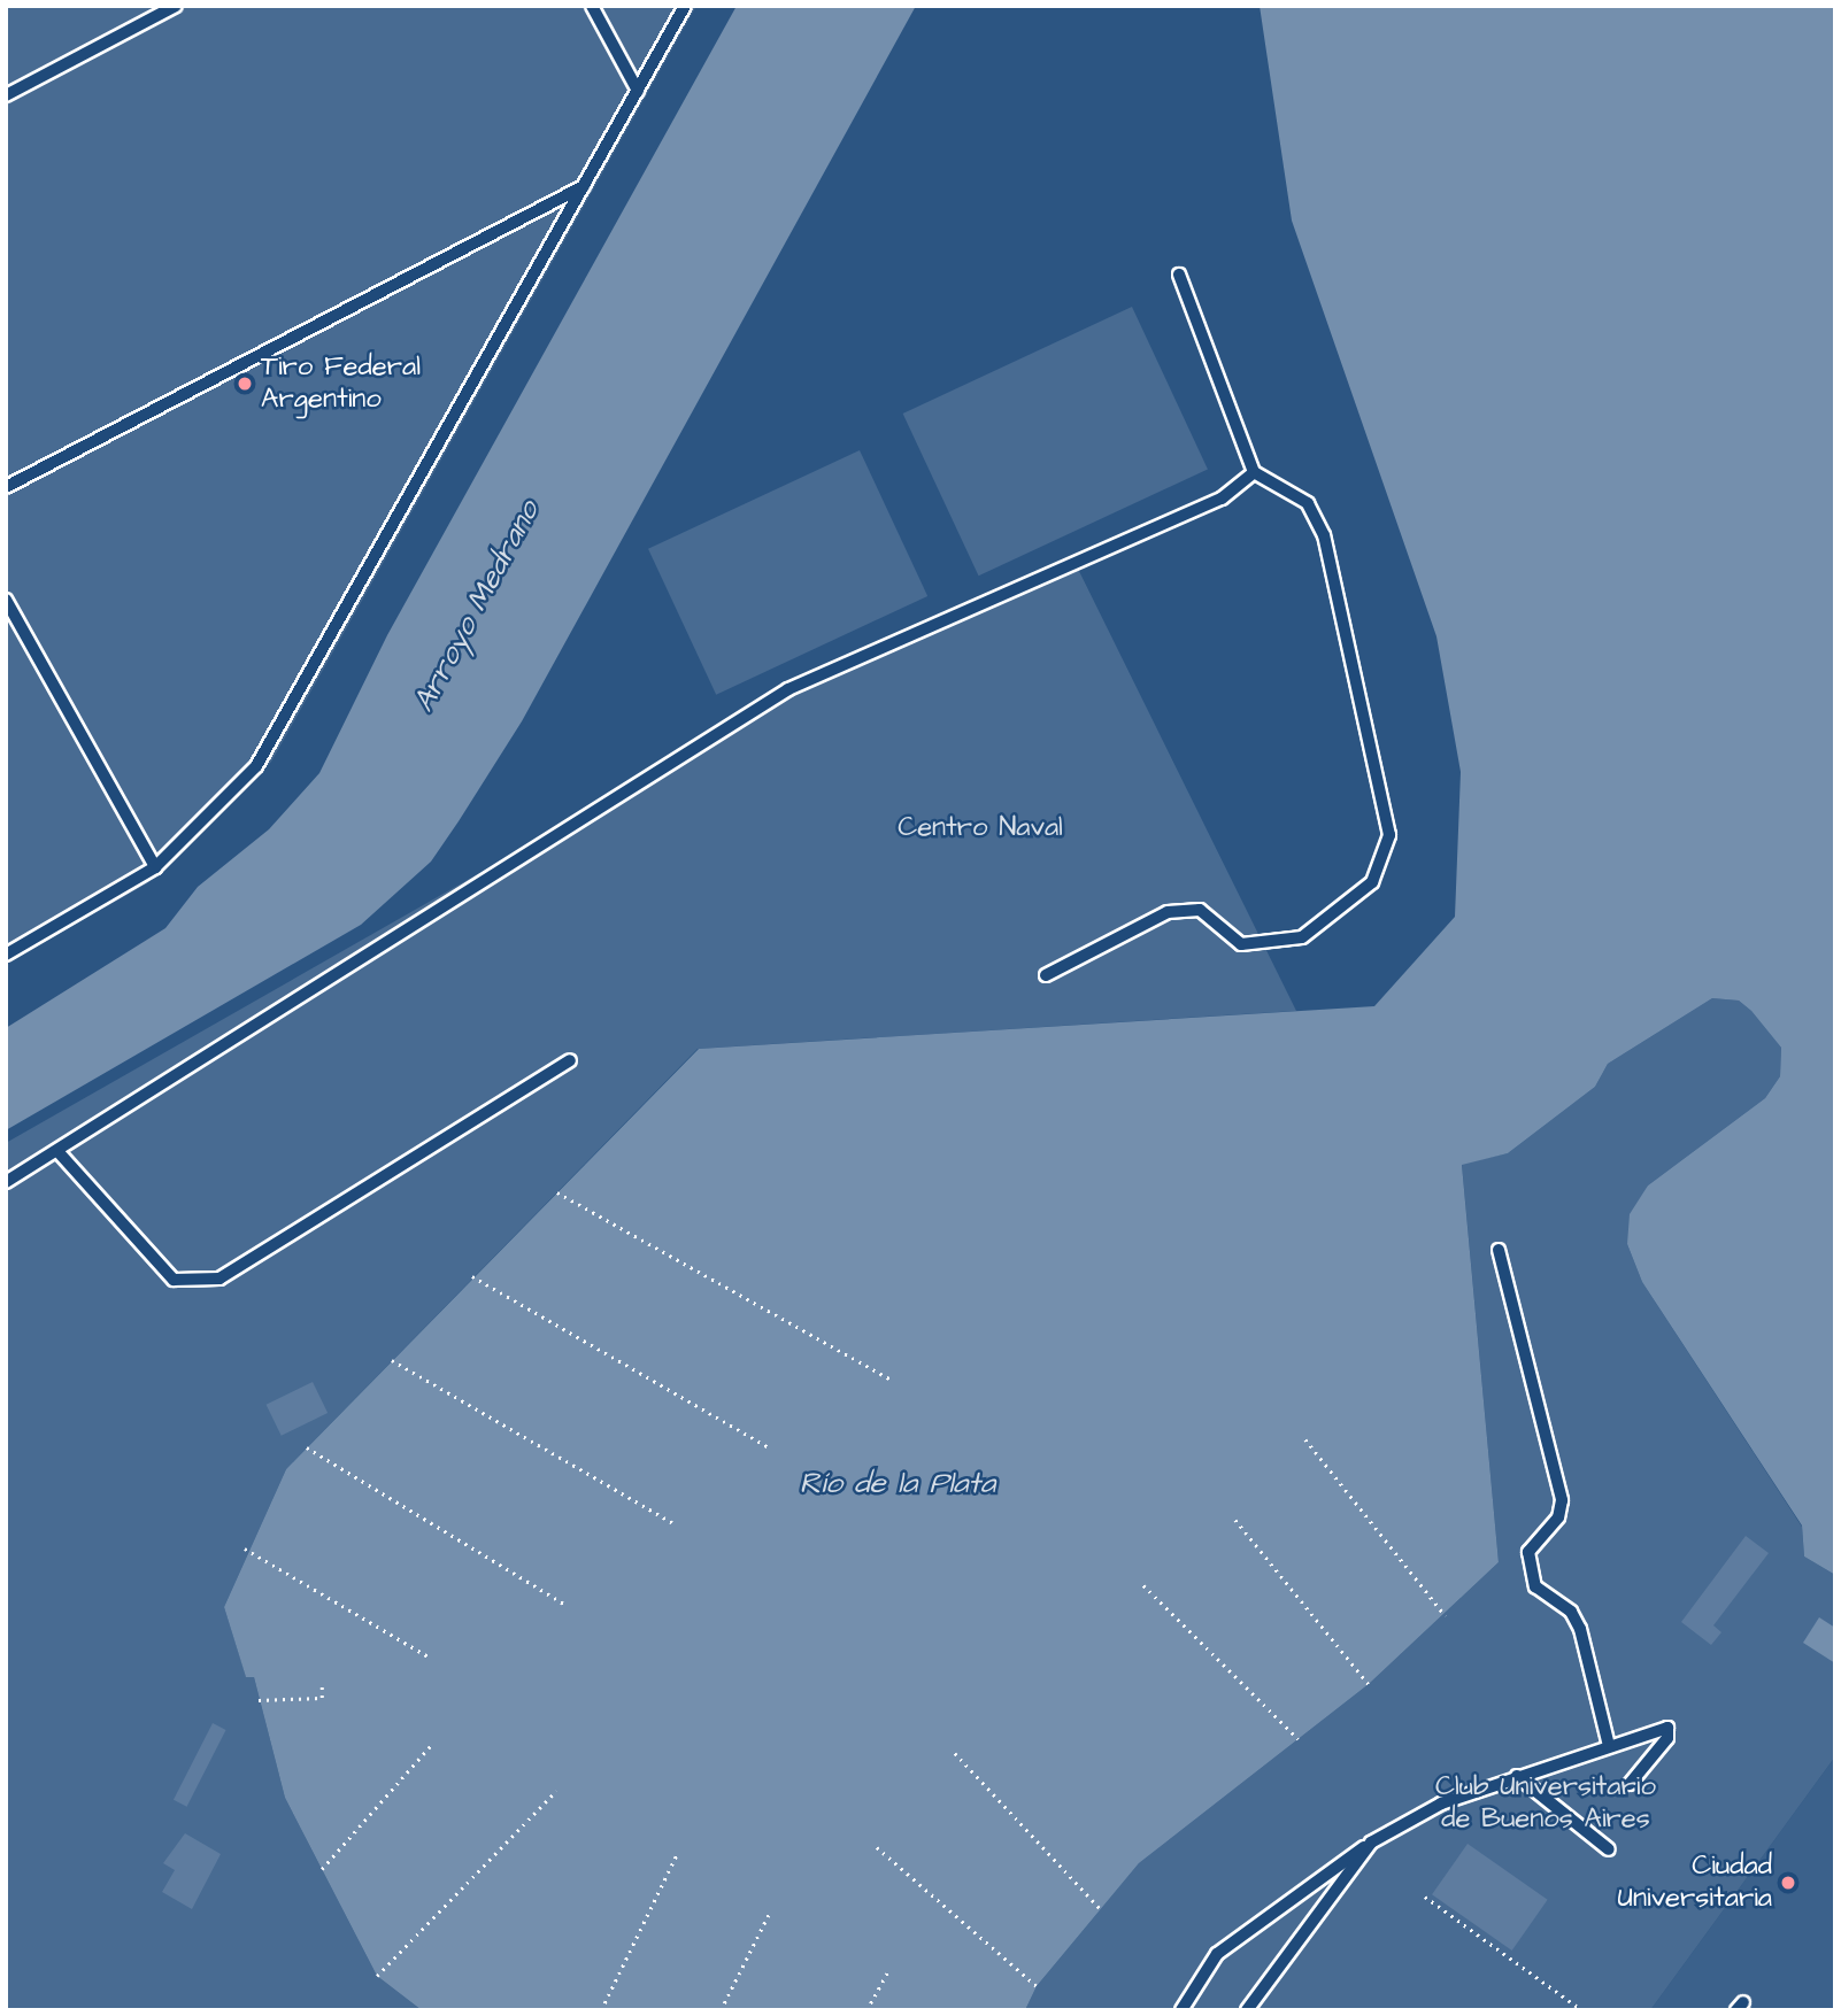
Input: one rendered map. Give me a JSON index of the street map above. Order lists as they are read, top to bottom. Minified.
{"water":["Arroyo Medrano","Río de la Plata"],"parks":["Centro Naval","Club Universitario de Buenos Aires"],"places":["Tiro Federal Argentino","Ciudad Universitaria"]}
